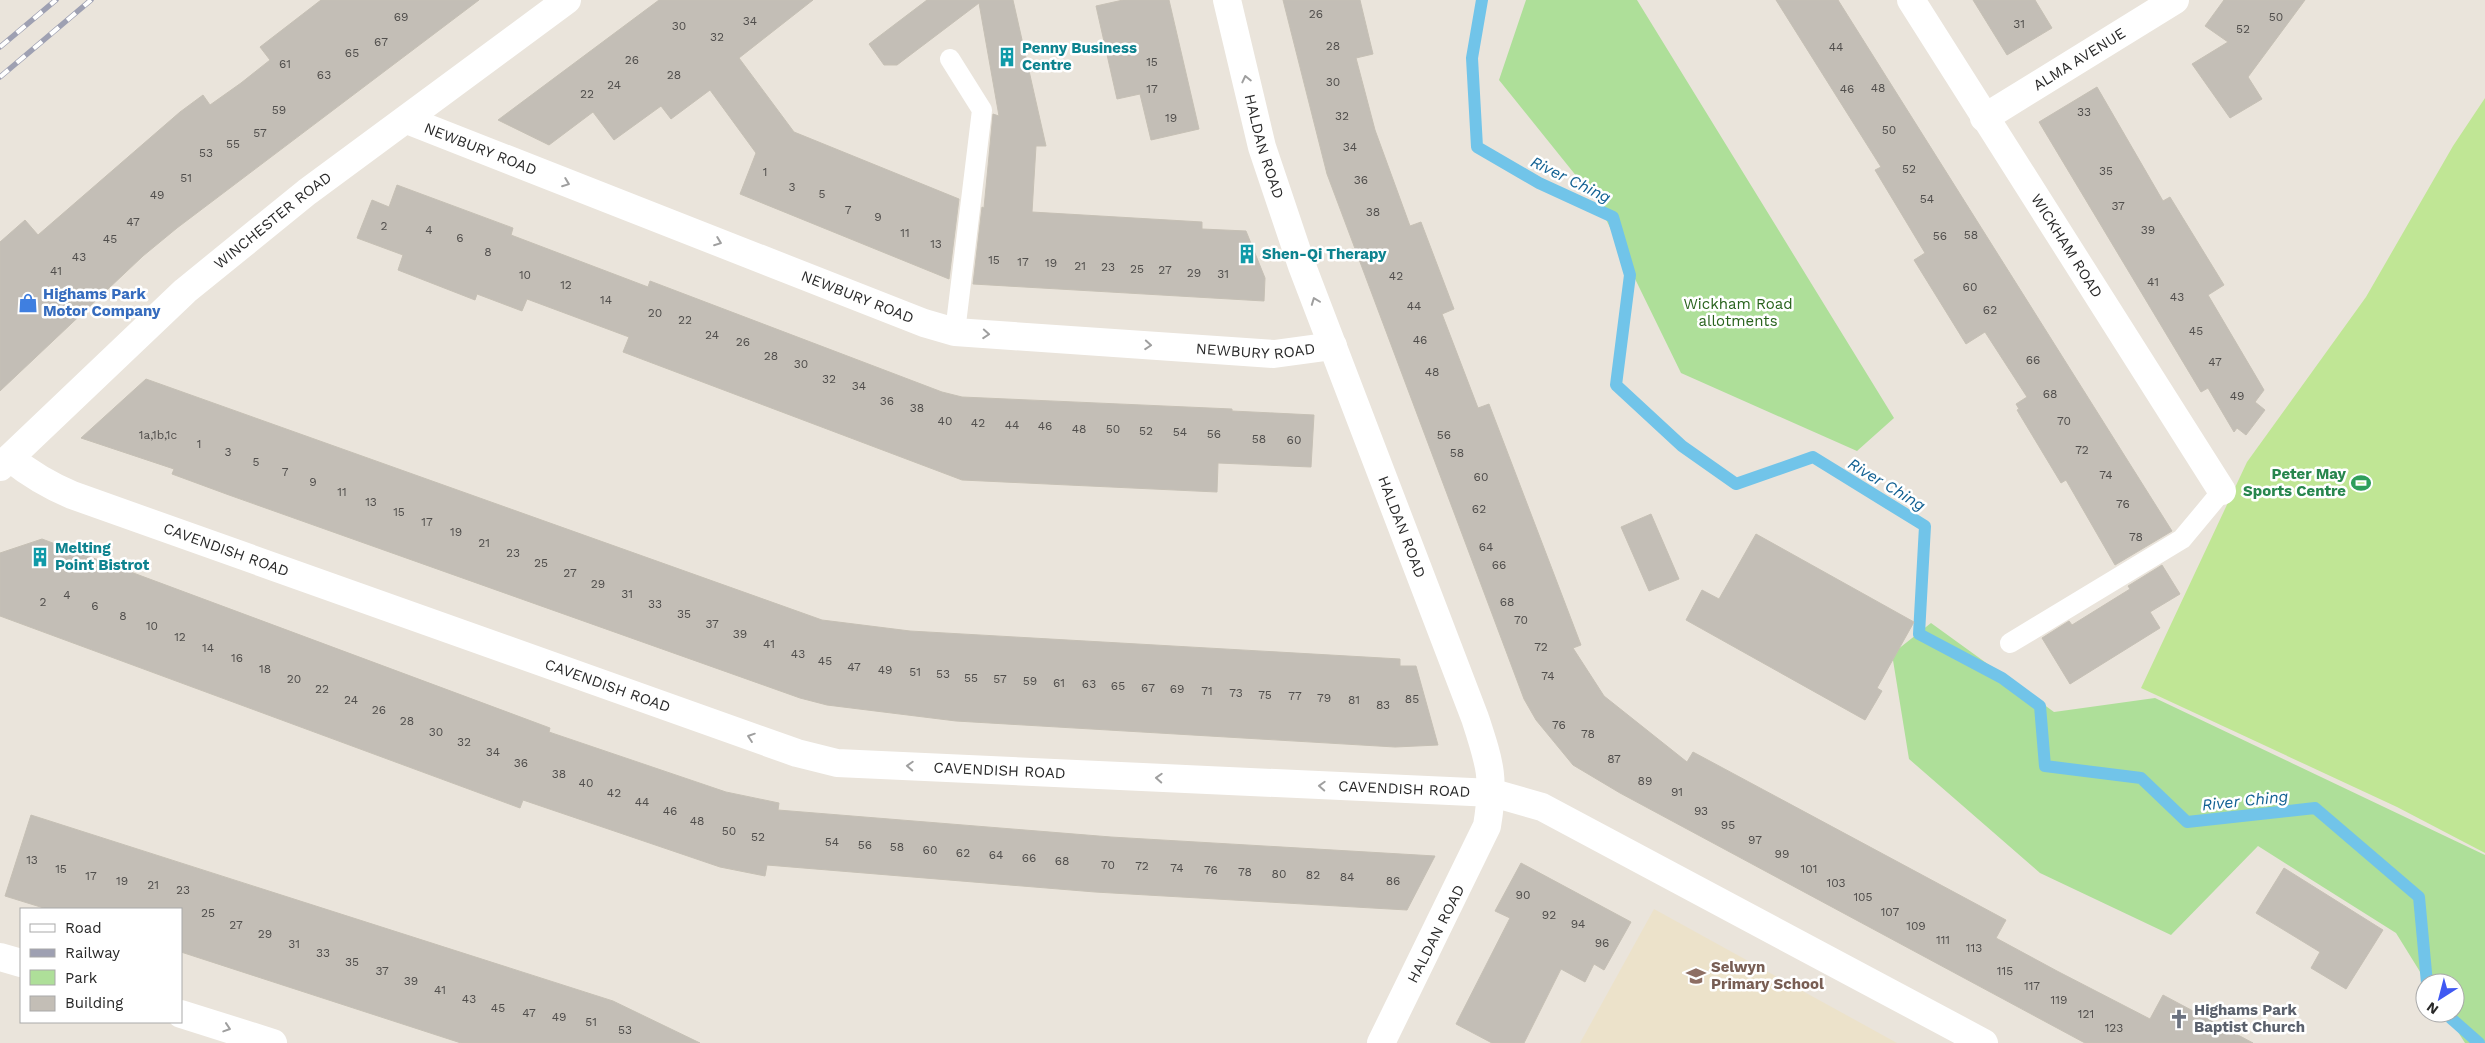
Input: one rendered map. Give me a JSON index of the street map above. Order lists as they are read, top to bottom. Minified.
{"streets":{"street":["ALMA AVENUE","HALDAN ROAD","NEWBURY ROAD","WINCHESTER ROAD","WICKHAM ROAD","CAVENDISH ROAD"]},"crossings":[["ALMA AVENUE","WICKHAM ROAD"],["HALDAN ROAD","NEWBURY ROAD"],["HALDAN ROAD","CAVENDISH ROAD"],["NEWBURY ROAD","WINCHESTER ROAD"],["WINCHESTER ROAD","CAVENDISH ROAD"]],"one_way":["NEWBURY ROAD","CAVENDISH ROAD"],"water":["River Ching"],"parks":["Wickham Road allotments"],"places":{"building":["Penny Business Centre","Shen-Qi Therapy","Melting Point Bistrot"],"shop":["Highams Park Motor Company"],"sports":["Peter May Sports Centre"],"school or university":["Selwyn Primary School"],"church":["Highams Park Baptist Church"]},"house_numbers":["26","69","50","34","31","30","52","32","67","28","44","65","26","15","61","63","28","30","24","48","17","46","22","59","33","32","19","50","57","55","34","53","52","35","1","51","36","3","5","49","54","37","7","38","9","47","2","4","39","11","58","56","6","45","13","8","43","15","17","19","21","23","25","27","41","29","31","10","42","41","12","60","43","14","44","62","20","22","45","24","46","26","28","66","47","30","48","32","34","68","49","36","38","40","70","42","44","46","48","50","52","54","56","1a,1b,1c","56","58","60","1","72","3","58","5","7","74","60","9","11","13","76","62","15","17","19","78","21","64","23","25","66","27","29","31","4","2","68","33","6","35","8","70","37","10","39","12","41","72","14","43","16","45","47","18","49","51","53","74","55","20","57","59","61","63","65","67","22","69","71","73","75","77","79","85","24","81","83","26","28","76","30","78","32","34","87","36","38","89","40","91","42","44","46","93","48","95","50","52","97","54","56","58","60","62","99","64","66","13","68","70","72","74","15","101","76","78","80","82","17","84","19","86","103","21","23","90","105","107","25","92","94","27","109","29","111","96","31","113","33","35","37","115","39","117","41","43","119","45","47","121","49","51","123","53"],"legend":["Road","Railway","Park","Building"],"north":"bottom left"}
